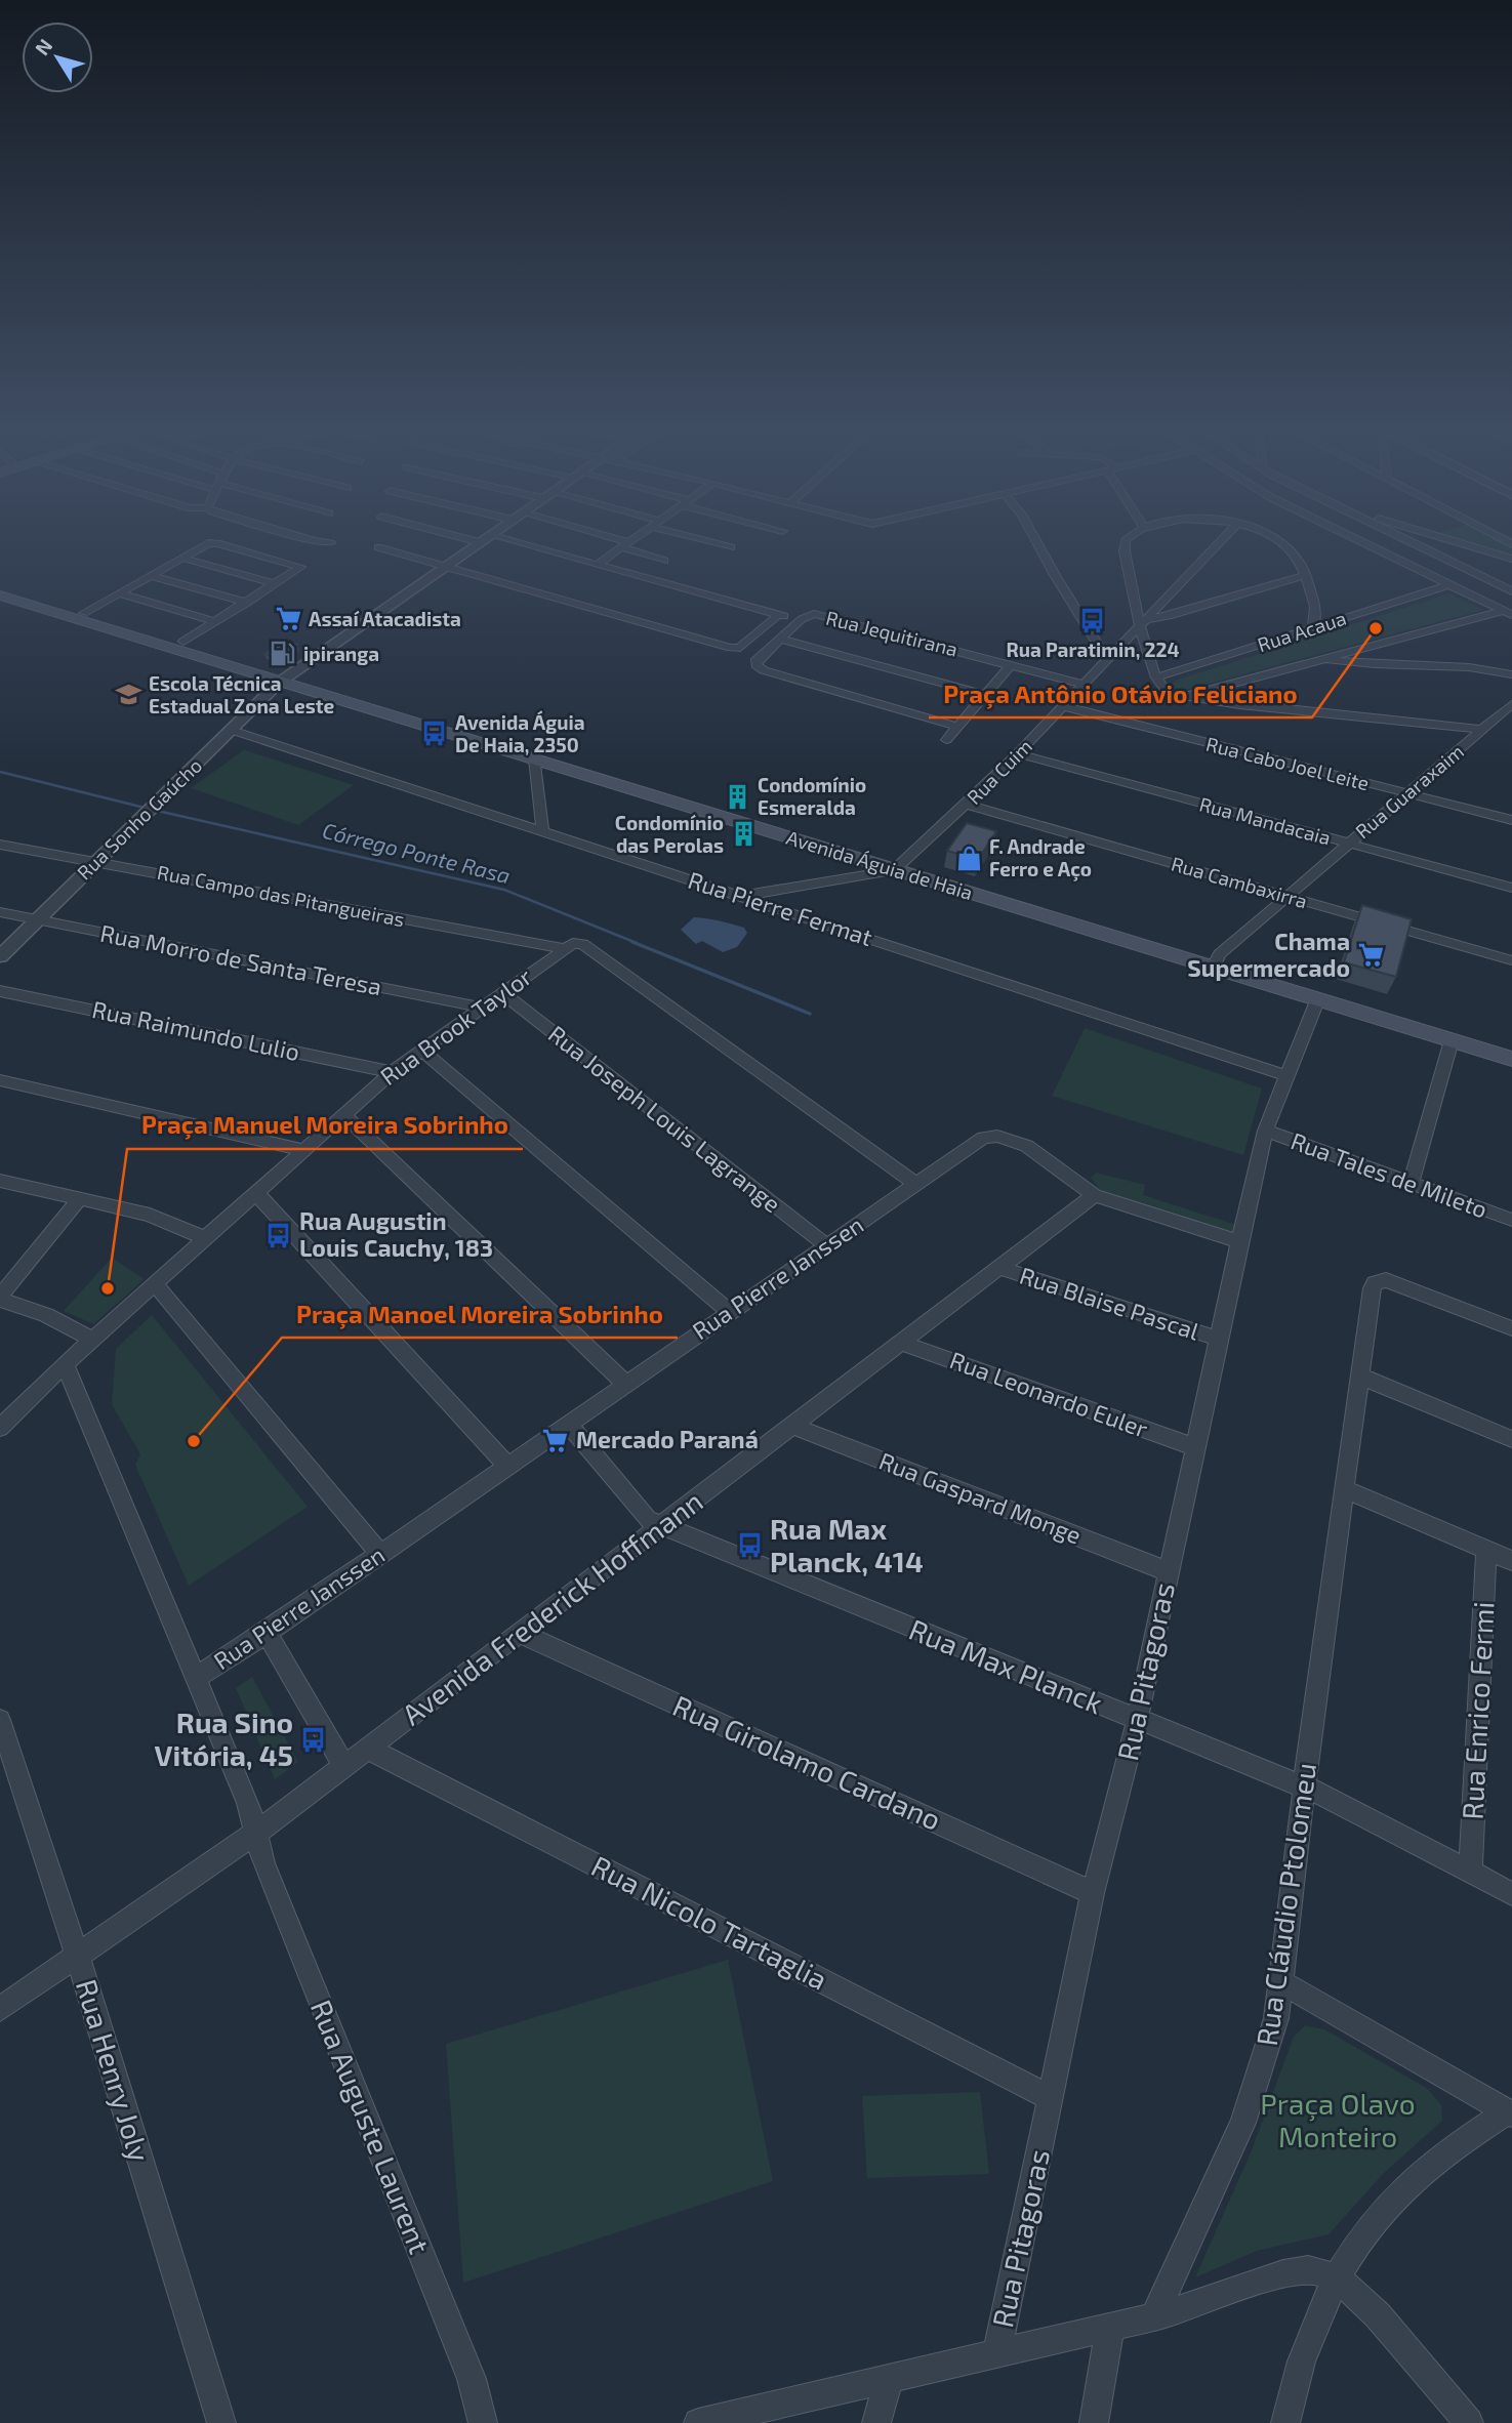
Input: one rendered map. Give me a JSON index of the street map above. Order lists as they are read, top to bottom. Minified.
{"streets":{"main road":["Avenida Águia de Haia"],"street":["Rua Acaua","Rua Jequitirana","Rua Cabo Joel Leite","Rua Cuim","Rua Guaraxaim","Rua Sonho Gaúcho","Rua Mandacaia","Rua Cambaxirra","Rua Campo das Pitangueiras","Rua Pierre Fermat","Rua Morro de Santa Teresa","Rua Brook Taylor","Rua Raimundo Lulio","Rua Joseph Louis Lagrange","Rua Tales de Mileto","Rua Pierre Janssen","Rua Blaise Pascal","Rua Leonardo Euler","Rua Gaspard Monge","Avenida Frederick Hoffmann","Rua Max Planck","Rua Pitagoras","Rua Enrico Fermi","Rua Girolamo Cardano","Rua Cláudio Ptolomeu","Rua Nicolo Tartaglia","Rua Henry Joly","Rua Auguste Laurent"]},"crossings":[["Rua Jequitirana","Rua Cuim"],["Rua Cabo Joel Leite","Rua Cuim"],["Rua Cabo Joel Leite","Rua Guaraxaim"],["Rua Cuim","Rua Mandacaia"],["Rua Cuim","Avenida Águia de Haia"],["Rua Cuim","Rua Cambaxirra"],["Rua Guaraxaim","Rua Mandacaia"],["Rua Guaraxaim","Avenida Águia de Haia"],["Rua Guaraxaim","Rua Cambaxirra"],["Rua Sonho Gaúcho","Avenida Águia de Haia"],["Rua Sonho Gaúcho","Rua Campo das Pitangueiras"],["Rua Sonho Gaúcho","Rua Pierre Fermat"],["Rua Sonho Gaúcho","Rua Morro de Santa Teresa"],["Avenida Águia de Haia","Rua Pitagoras"],["Rua Campo das Pitangueiras","Rua Brook Taylor"],["Rua Pierre Fermat","Rua Pitagoras"],["Rua Morro de Santa Teresa","Rua Brook Taylor"],["Rua Brook Taylor","Rua Raimundo Lulio"],["Rua Brook Taylor","Rua Joseph Louis Lagrange"],["Rua Brook Taylor","Rua Auguste Laurent"],["Rua Joseph Louis Lagrange","Rua Pierre Janssen"],["Rua Tales de Mileto","Rua Pitagoras"],["Rua Pierre Janssen","Avenida Frederick Hoffmann"],["Rua Pierre Janssen","Rua Max Planck"],["Rua Pierre Janssen","Rua Pitagoras"],["Rua Pierre Janssen","Rua Auguste Laurent"],["Rua Blaise Pascal","Avenida Frederick Hoffmann"],["Rua Blaise Pascal","Rua Pitagoras"],["Rua Leonardo Euler","Avenida Frederick Hoffmann"],["Rua Leonardo Euler","Rua Pitagoras"],["Rua Gaspard Monge","Avenida Frederick Hoffmann"],["Rua Gaspard Monge","Rua Pitagoras"],["Avenida Frederick Hoffmann","Rua Max Planck"],["Avenida Frederick Hoffmann","Rua Girolamo Cardano"],["Avenida Frederick Hoffmann","Rua Nicolo Tartaglia"],["Avenida Frederick Hoffmann","Rua Henry Joly"],["Avenida Frederick Hoffmann","Rua Auguste Laurent"],["Rua Max Planck","Rua Pitagoras"],["Rua Max Planck","Rua Enrico Fermi"],["Rua Max Planck","Rua Cláudio Ptolomeu"],["Rua Pitagoras","Rua Girolamo Cardano"],["Rua Pitagoras","Rua Nicolo Tartaglia"]],"water":["Córrego Ponte Rasa"],"parks":["Praça Olavo Monteiro"],"places":{"supermarket":["Assaí Atacadista","Chama Supermercado","Mercado Paraná"],"bus stop":["Rua Paratimin, 224","Avenida Águia De Haia, 2350","Rua Augustin Louis Cauchy, 183","Rua Max Planck, 414","Rua Sino Vitória, 45"],"other":["Praça Antônio Otávio Feliciano","Praça Manuel Moreira Sobrinho","Praça Manoel Moreira Sobrinho"],"fuel station":["ipiranga"],"school or university":["Escola Técnica Estadual Zona Leste"],"building":["Condomínio Esmeralda","Condomínio das Perolas"],"shop":["F. Andrade Ferro e Aço"]},"north":"top left"}
